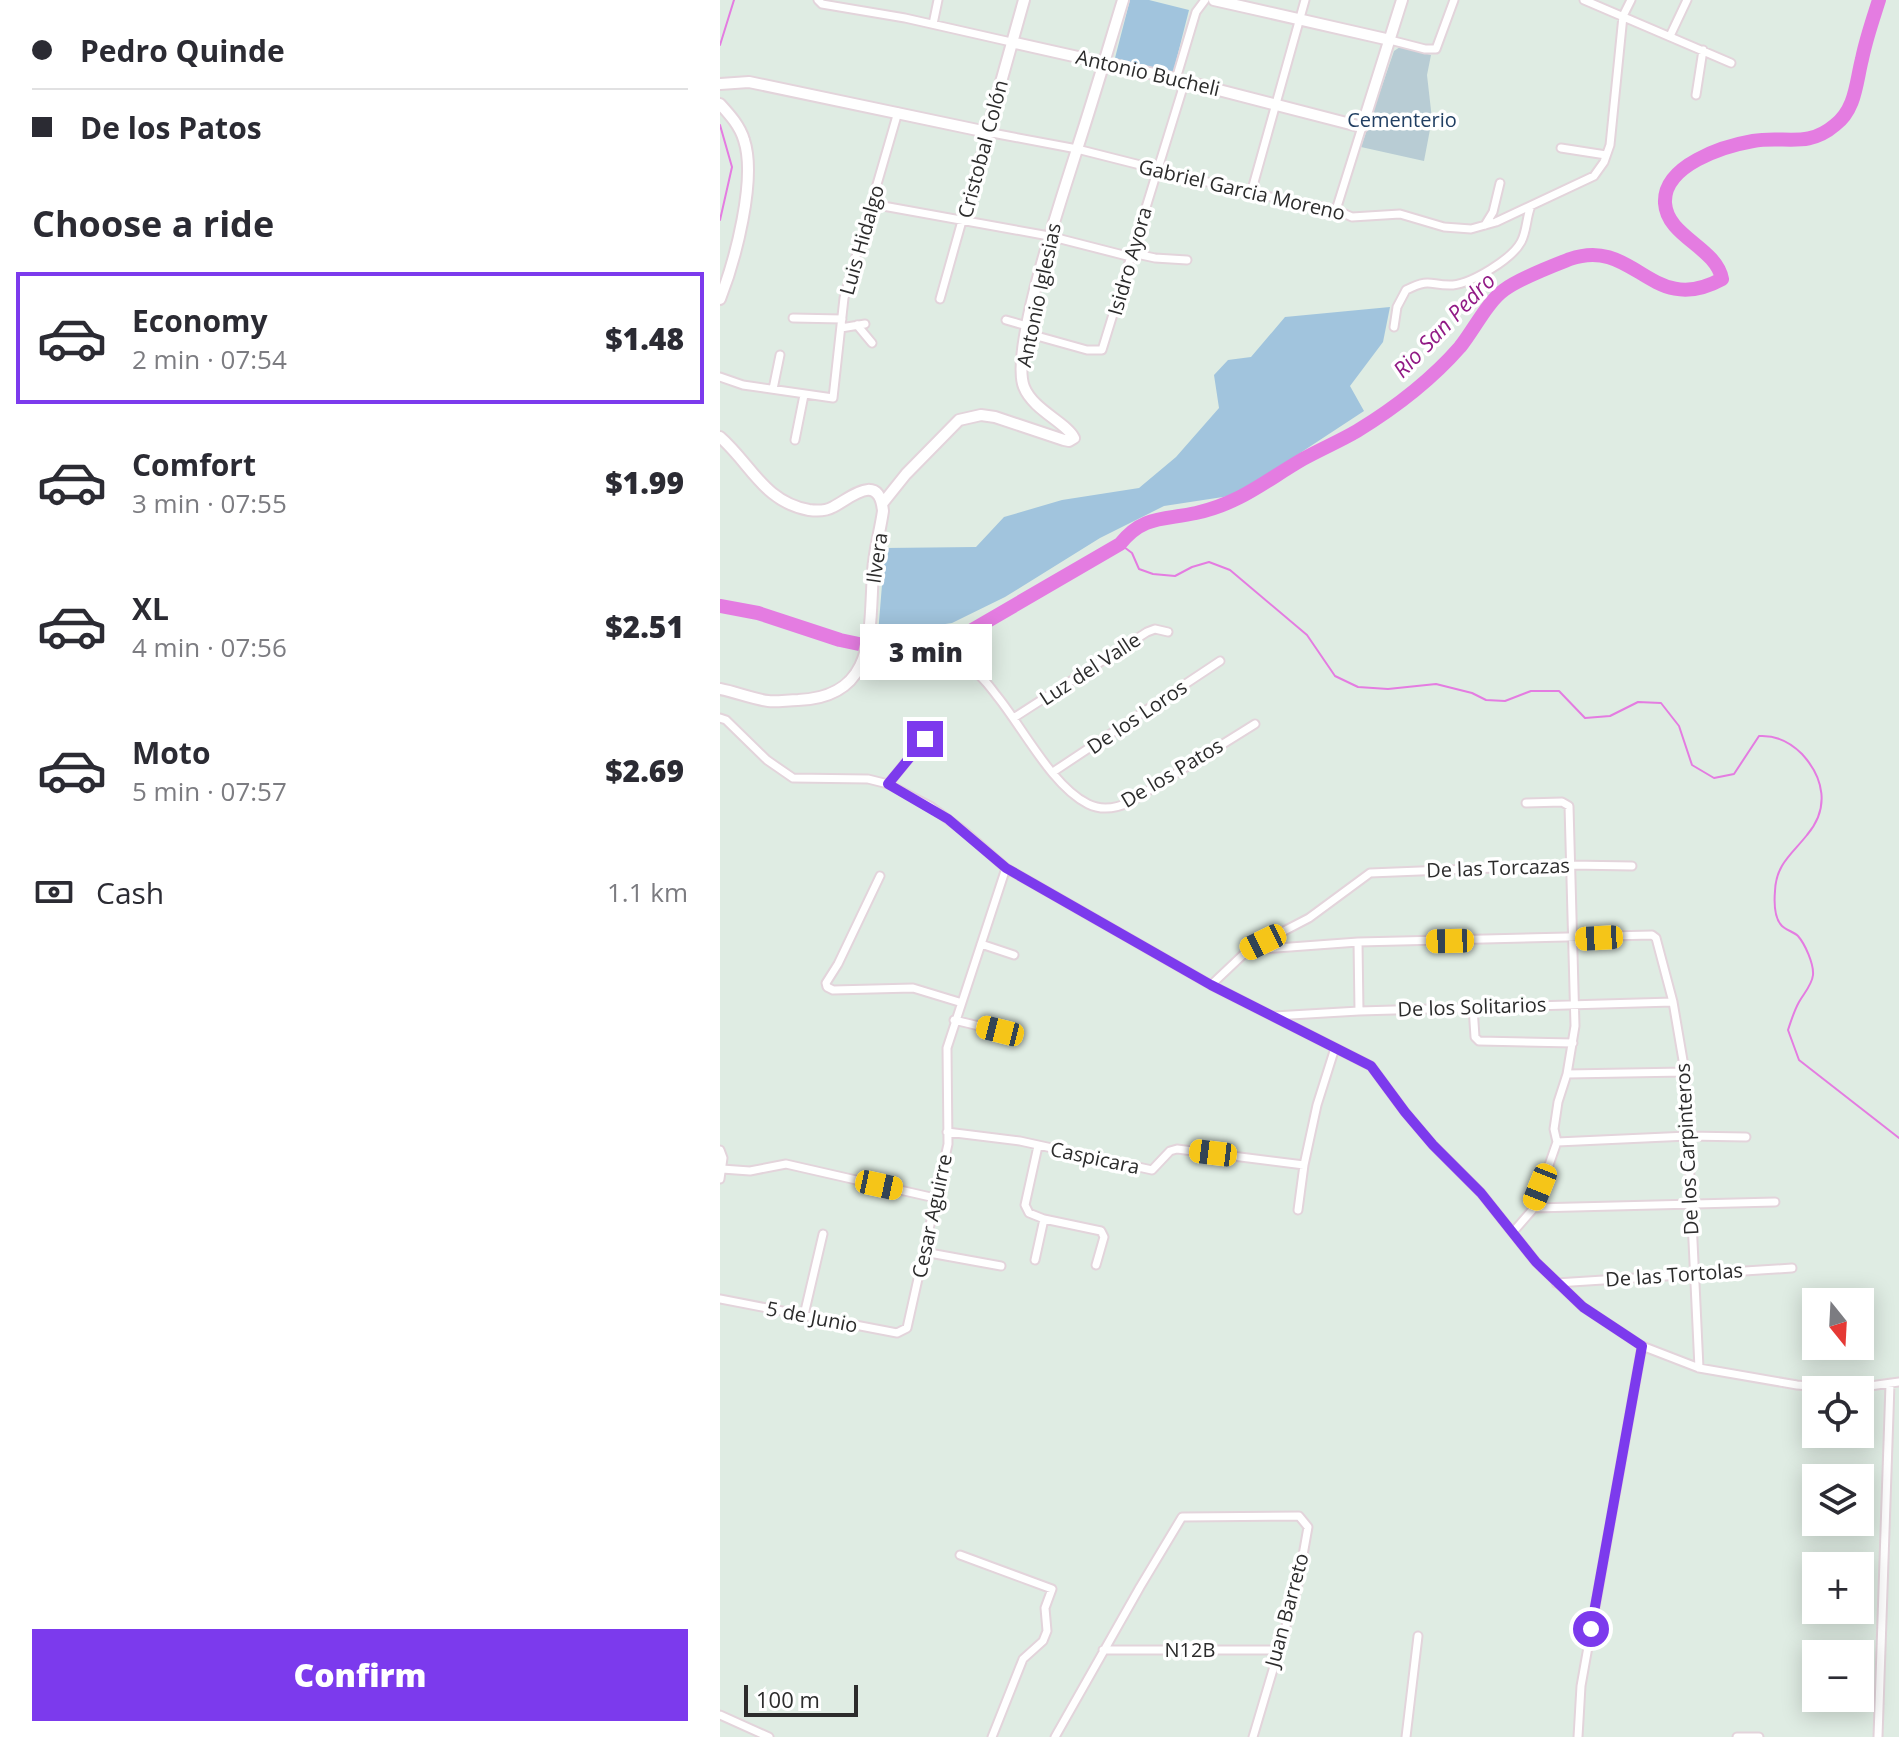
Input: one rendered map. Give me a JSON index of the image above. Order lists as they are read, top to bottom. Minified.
{"streets":{"street":["Antonio Bucheli","Cristobal Colón","Gabriel Garcia Moreno","Luis Hidalgo","Isidro Ayora","Antonio Iglesias","Ilvera","Luz del Valle","De los Loros","De los Patos","De las Torcazas","De los Solitarios","De los Carpinteros","Caspicara","Cesar Aguirre","De las Tortolas","5 de Junio","Juan Barreto","N12B"]},"crossings":[["Antonio Bucheli","Cristobal Colón"],["Antonio Bucheli","Isidro Ayora"],["Antonio Bucheli","Antonio Iglesias"],["Cristobal Colón","Gabriel Garcia Moreno"],["Gabriel Garcia Moreno","Luis Hidalgo"],["Gabriel Garcia Moreno","Isidro Ayora"],["Gabriel Garcia Moreno","Antonio Iglesias"],["Isidro Ayora","Antonio Iglesias"],["Antonio Iglesias","Ilvera"],["Ilvera","De los Patos"],["Luz del Valle","De los Patos"],["De los Loros","De los Patos"],["De los Solitarios","De los Carpinteros"],["De los Carpinteros","De las Tortolas"],["Caspicara","Cesar Aguirre"],["Cesar Aguirre","5 de Junio"],["Juan Barreto","N12B"]],"water":["Rio San Pedro"],"parks":["Cementerio"],"scale_bar":"100 m","north":"bottom","page":{"banner":["Pedro Quinde","De los Patos"],"heading":"Choose a ride","list":[{"name":"Economy","note":"2 min · 07:54","value":"$1.48"},{"name":"Comfort","note":"3 min · 07:55","value":"$1.99"},{"name":"XL","note":"4 min · 07:56","value":"$2.51"},{"name":"Moto","note":"5 min · 07:57","value":"$2.69"}],"bubble":"3 min","pay":["Cash","1.1 km"],"map_buttons":["+","−"],"buttons":"Confirm","scale":"100 m"}}
